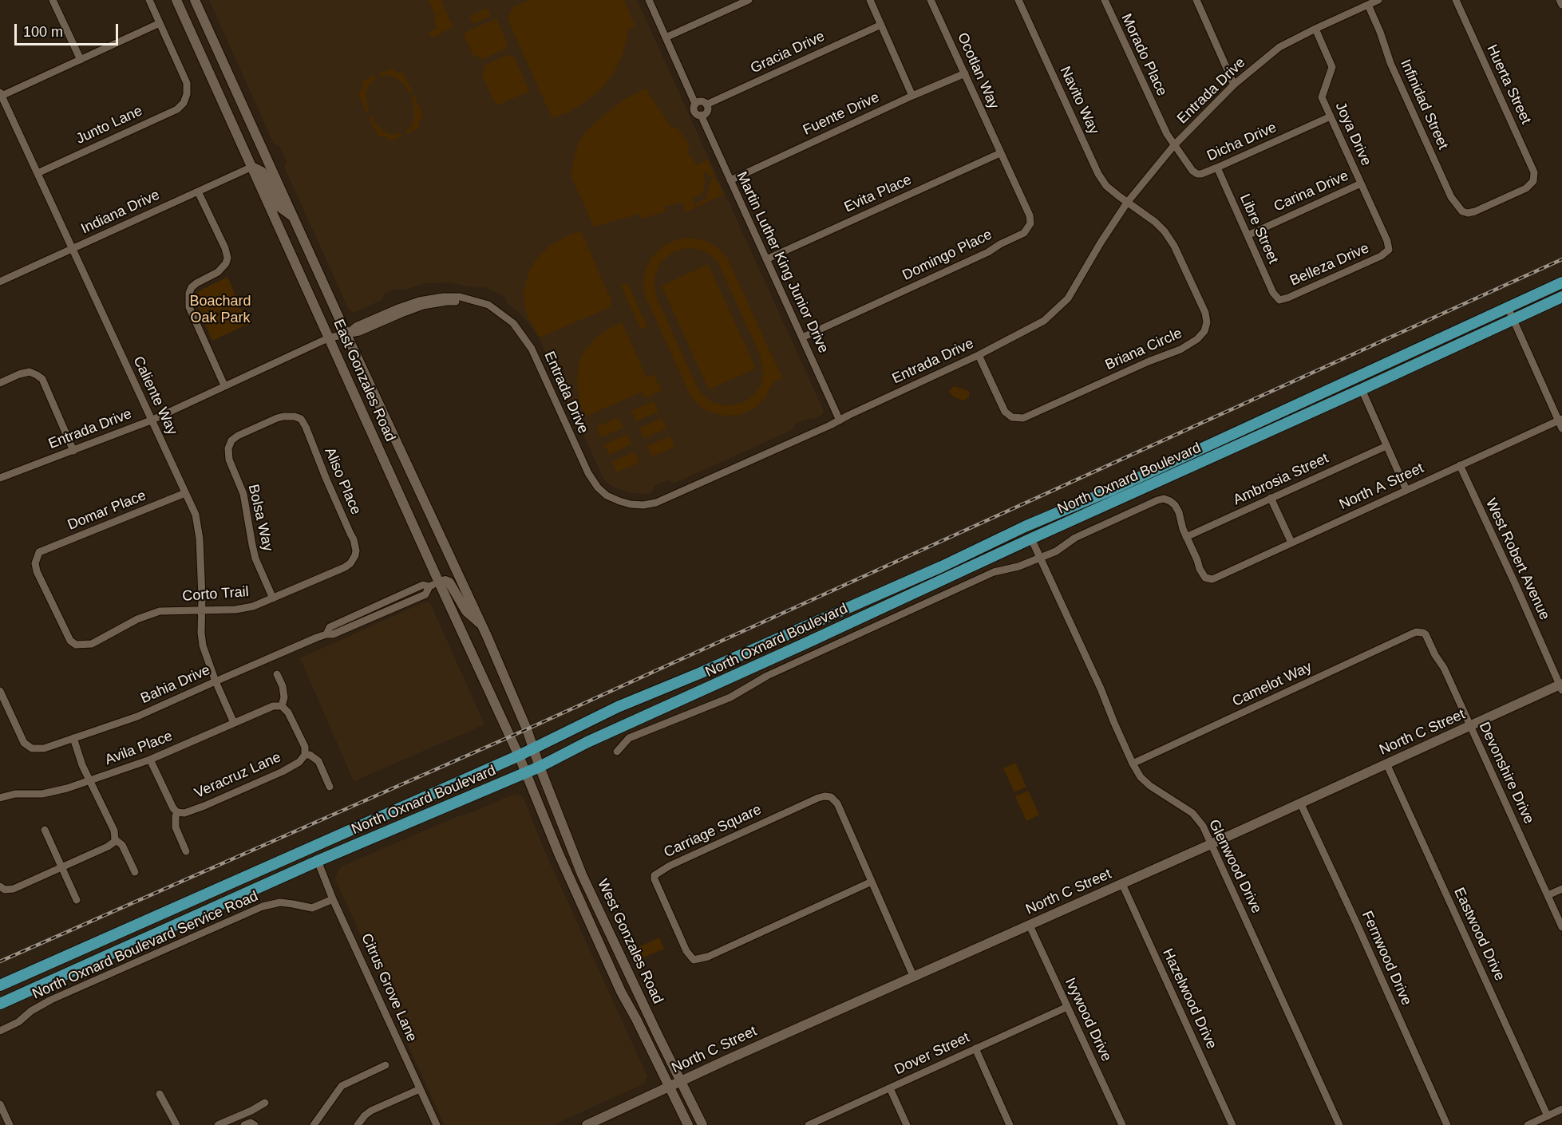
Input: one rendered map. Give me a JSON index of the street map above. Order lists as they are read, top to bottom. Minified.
{"streets":{"main road":["East Gonzales Road","North Oxnard Boulevard","North C Street","West Gonzales Road"],"street":["Gracia Drive","Morado Place","Ocotlan Way","Huerta Street","Entrada Drive","Navito Way","Infinidad Street","Fuente Drive","Junto Lane","Joya Drive","Dicha Drive","Carina Drive","Evita Place","Indiana Drive","Libre Street","Domingo Place","Martin Luther King Junior Drive","Belleza Drive","Briana Circle","Caliente Way","Ambrosia Street","Aliso Place","North A Street","Domar Place","Bolsa Way","West Robert Avenue","Corto Trail","Bahia Drive","Camelot Way","Avila Place","Devonshire Drive","Veracruz Lane","Carriage Square","Glenwood Drive","Eastwood Drive","North Oxnard Boulevard Service Road","Fernwood Drive","Citrus Grove Lane","Hazelwood Drive","Ivywood Drive","Dover Street"]},"crossings":[["Gracia Drive","Martin Luther King Junior Drive"],["Morado Place","Entrada Drive"],["Morado Place","Dicha Drive"],["Ocotlan Way","Fuente Drive"],["Ocotlan Way","Evita Place"],["Ocotlan Way","Domingo Place"],["Huerta Street","Infinidad Street"],["Entrada Drive","Navito Way"],["Entrada Drive","Infinidad Street"],["Entrada Drive","Joya Drive"],["Entrada Drive","Dicha Drive"],["Entrada Drive","Martin Luther King Junior Drive"],["Entrada Drive","Briana Circle"],["Entrada Drive","East Gonzales Road"],["Entrada Drive","Caliente Way"],["Navito Way","Briana Circle"],["Fuente Drive","Martin Luther King Junior Drive"],["Junto Lane","Caliente Way"],["Joya Drive","Dicha Drive"],["Joya Drive","Carina Drive"],["Joya Drive","Belleza Drive"],["Dicha Drive","Libre Street"],["Carina Drive","Libre Street"],["Evita Place","Domingo Place"],["Evita Place","Martin Luther King Junior Drive"],["Indiana Drive","East Gonzales Road"],["Indiana Drive","Caliente Way"],["Libre Street","Belleza Drive"],["Domingo Place","Martin Luther King Junior Drive"],["East Gonzales Road","North Oxnard Boulevard"],["East Gonzales Road","Bahia Drive"],["East Gonzales Road","West Gonzales Road"],["Caliente Way","Domar Place"],["Caliente Way","Corto Trail"],["Caliente Way","Bahia Drive"],["Caliente Way","Avila Place"],["North Oxnard Boulevard","Glenwood Drive"],["North Oxnard Boulevard","West Gonzales Road"],["North Oxnard Boulevard","Citrus Grove Lane"],["Ambrosia Street","North A Street"],["Aliso Place","Bolsa Way"],["Aliso Place","Corto Trail"],["North A Street","West Robert Avenue"],["Domar Place","Corto Trail"],["Bolsa Way","Corto Trail"],["West Robert Avenue","North C Street"],["Camelot Way","Devonshire Drive"],["Camelot Way","Glenwood Drive"],["North C Street","Devonshire Drive"],["North C Street","Carriage Square"],["North C Street","Glenwood Drive"],["North C Street","Eastwood Drive"],["North C Street","West Gonzales Road"],["North C Street","Fernwood Drive"],["North C Street","Hazelwood Drive"],["North C Street","Ivywood Drive"],["North Oxnard Boulevard Service Road","Citrus Grove Lane"],["Ivywood Drive","Dover Street"]],"parks":["Boachard Oak Park"],"scale_bar":"100 m"}
